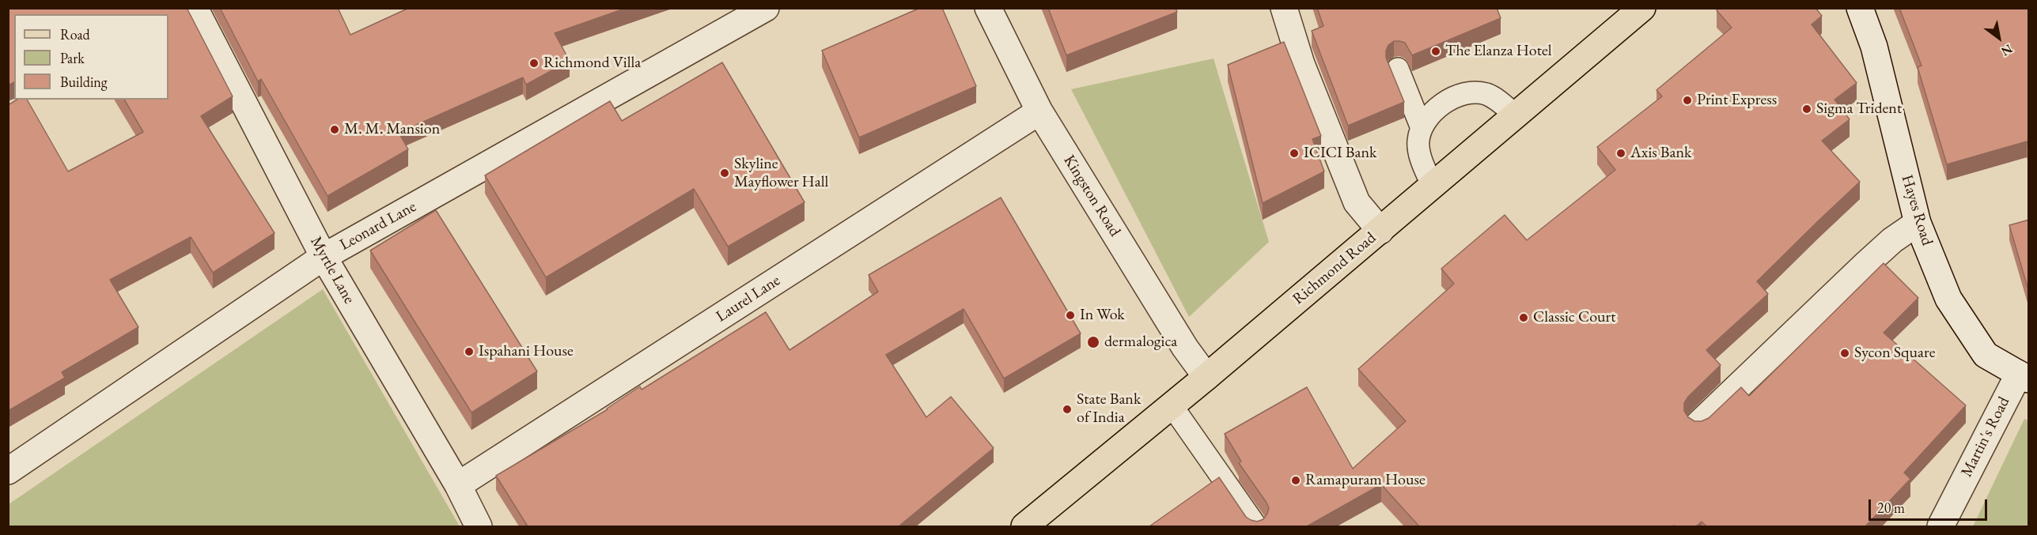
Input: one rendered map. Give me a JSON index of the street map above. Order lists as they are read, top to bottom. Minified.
{"streets":{"main road":["Richmond Road"],"street":["Kingston Road","Hayes Road","Leonard Lane","Myrtle Lane","Laurel Lane","Martin's Road"]},"crossings":[["Kingston Road","Richmond Road"],["Kingston Road","Laurel Lane"],["Hayes Road","Martin's Road"],["Leonard Lane","Myrtle Lane"],["Myrtle Lane","Laurel Lane"]],"places":["The Elanza Hotel","Richmond Villa","Print Express","Sigma Trident","M. M. Mansion","ICICI Bank","Axis Bank","Skyline Mayflower Hall","In Wok","Classic Court","dermalogica","Ispahani House","Sycon Square","State Bank of India","Ramapuram House"],"legend":["Road","Park","Building"],"scale_bar":"20 m","north":"bottom right"}
